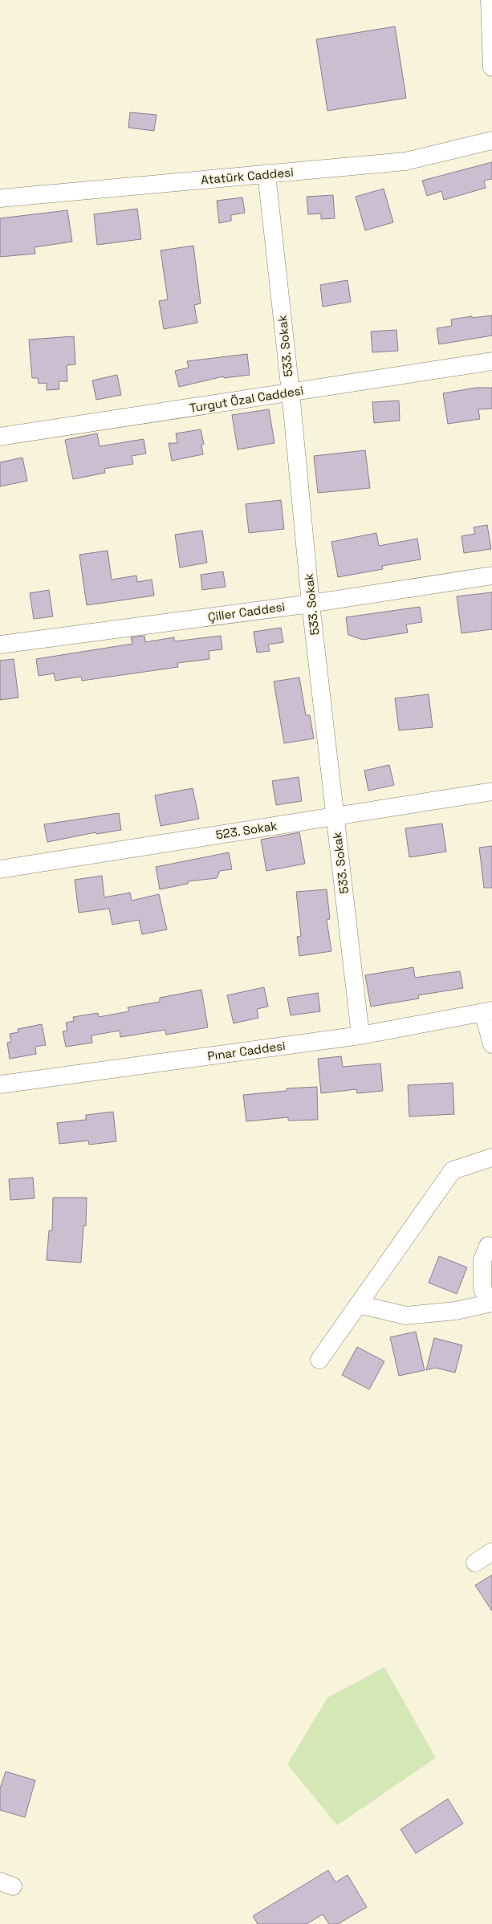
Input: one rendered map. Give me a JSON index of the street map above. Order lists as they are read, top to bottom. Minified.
{"streets":{"street":["Atatürk Caddesi","533. Sokak","Turgut Özal Caddesi","Çiller Caddesi","523. Sokak","Pınar Caddesi"]},"crossings":[["Atatürk Caddesi","533. Sokak"],["533. Sokak","Turgut Özal Caddesi"],["533. Sokak","Çiller Caddesi"],["533. Sokak","523. Sokak"],["533. Sokak","Pınar Caddesi"]]}
